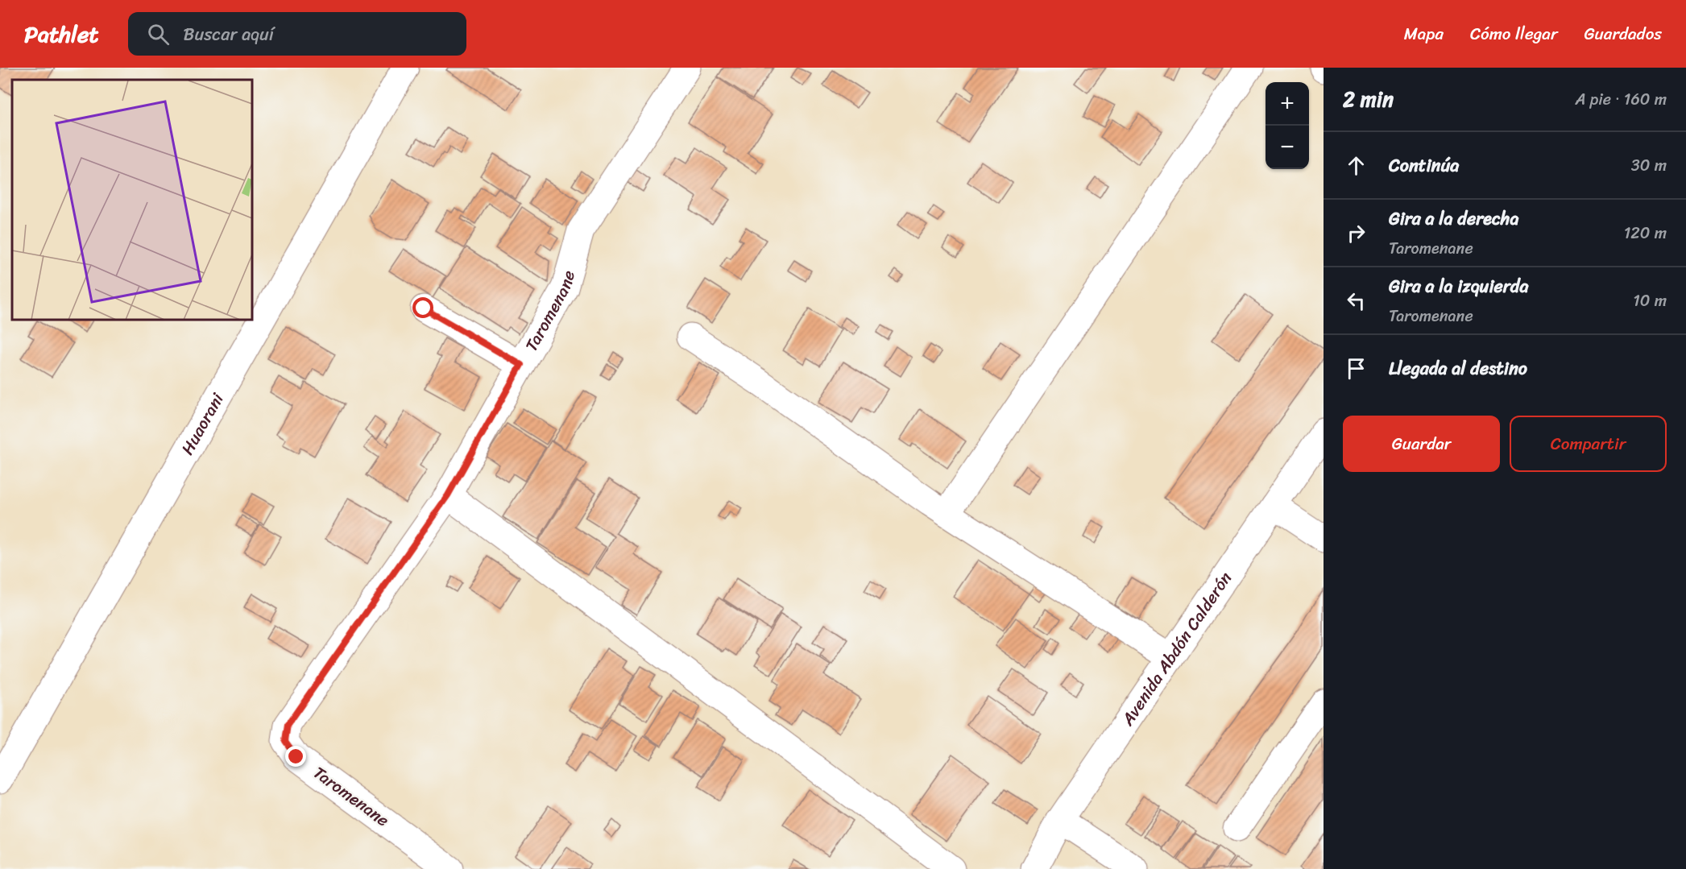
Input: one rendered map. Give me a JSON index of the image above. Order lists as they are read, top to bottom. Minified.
{"streets":{"street":["Taromenane","Huaorani","Avenida Abdón Calderón"]},"page":{"header":"Pathlet","search":"Buscar aquí","nav":["Mapa","Cómo llegar","Guardados"],"heading":["2 min","A pie · 160 m"],"map_buttons":["+","−"],"list":[["Continúa","30 m"],["Gira a la derecha","Taromenane","120 m"],["Gira a la izquierda","Taromenane","10 m"],"Llegada al destino"],"buttons":["Guardar","Compartir"]}}
